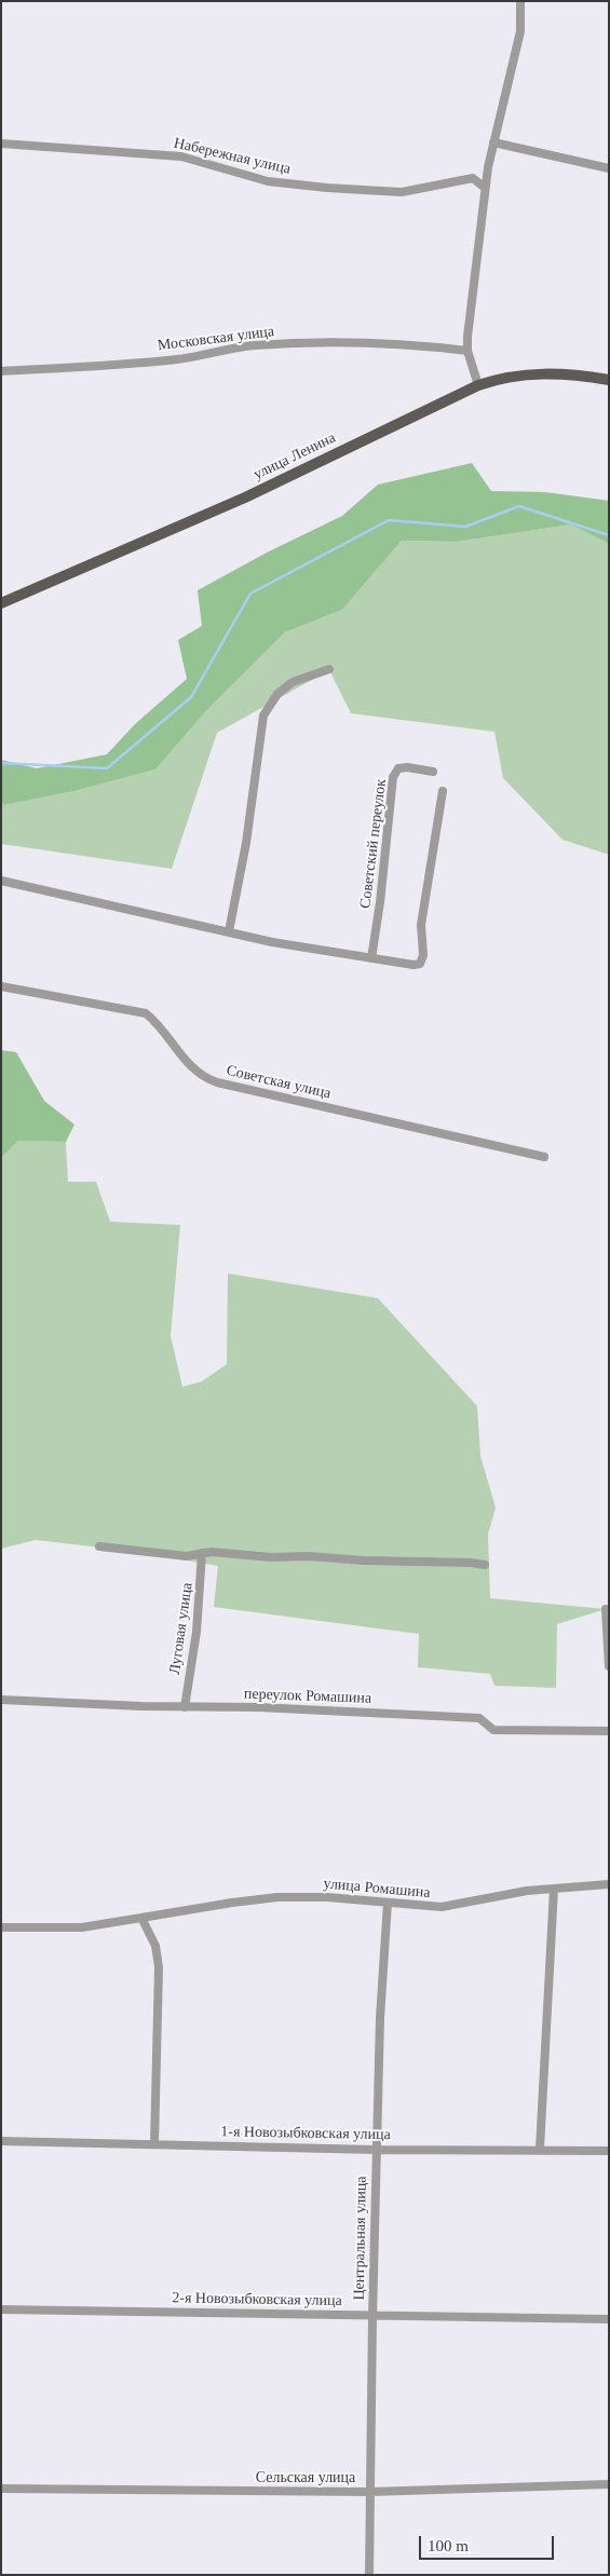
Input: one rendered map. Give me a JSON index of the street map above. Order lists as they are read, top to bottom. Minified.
{"streets":{"main road":["улица Ленина"],"street":["Набережная улица","Московская улица","Советский переулок","Советская улица","Луговая улица","переулок Ромашина","улица Ромашина","1-я Новозыбковская улица","Центральная улица","2-я Новозыбковская улица","Сельская улица"]},"crossings":[["Луговая улица","переулок Ромашина"],["улица Ромашина","Центральная улица"],["1-я Новозыбковская улица","Центральная улица"],["Центральная улица","2-я Новозыбковская улица"],["Центральная улица","Сельская улица"]],"scale_bar":"100 m"}
